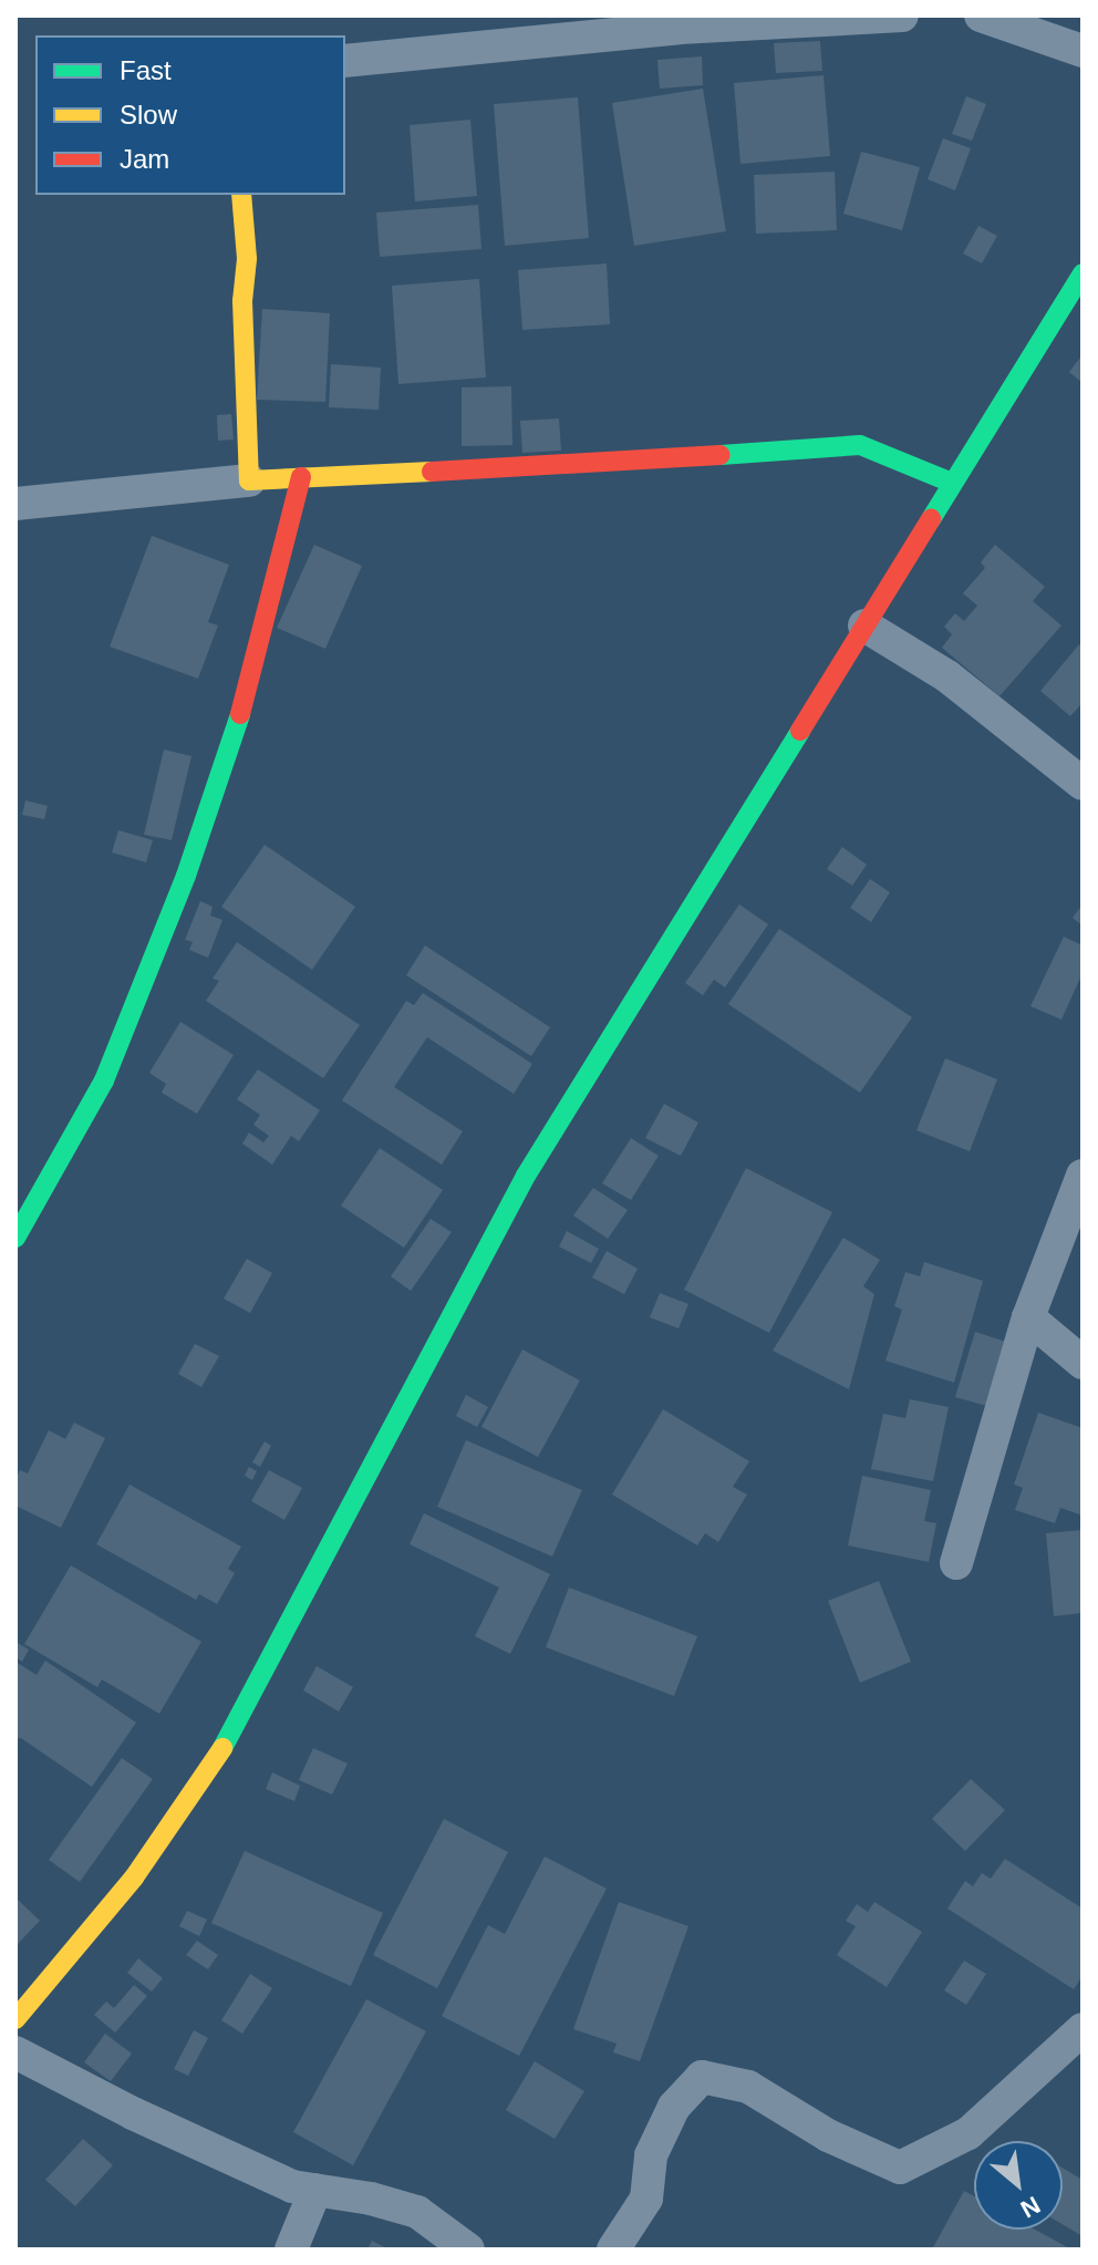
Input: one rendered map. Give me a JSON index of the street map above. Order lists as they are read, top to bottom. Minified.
{"legend":["Fast","Slow","Jam"],"north":"bottom right"}
